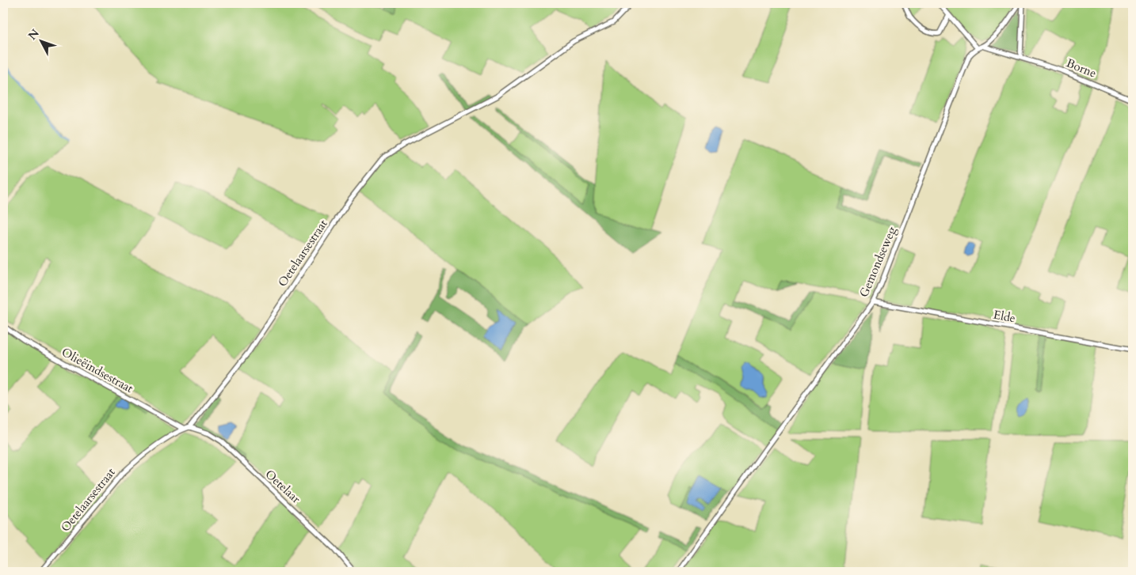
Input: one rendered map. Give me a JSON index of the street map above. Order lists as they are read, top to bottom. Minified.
{"streets":{"street":["Borne","Oetelaarsestraat","Gemondseweg","Elde","Olieëindsestraat","Oetelaar"]},"crossings":[["Oetelaarsestraat","Olieëindsestraat"],["Oetelaarsestraat","Oetelaar"],["Gemondseweg","Elde"]],"north":"top left"}
